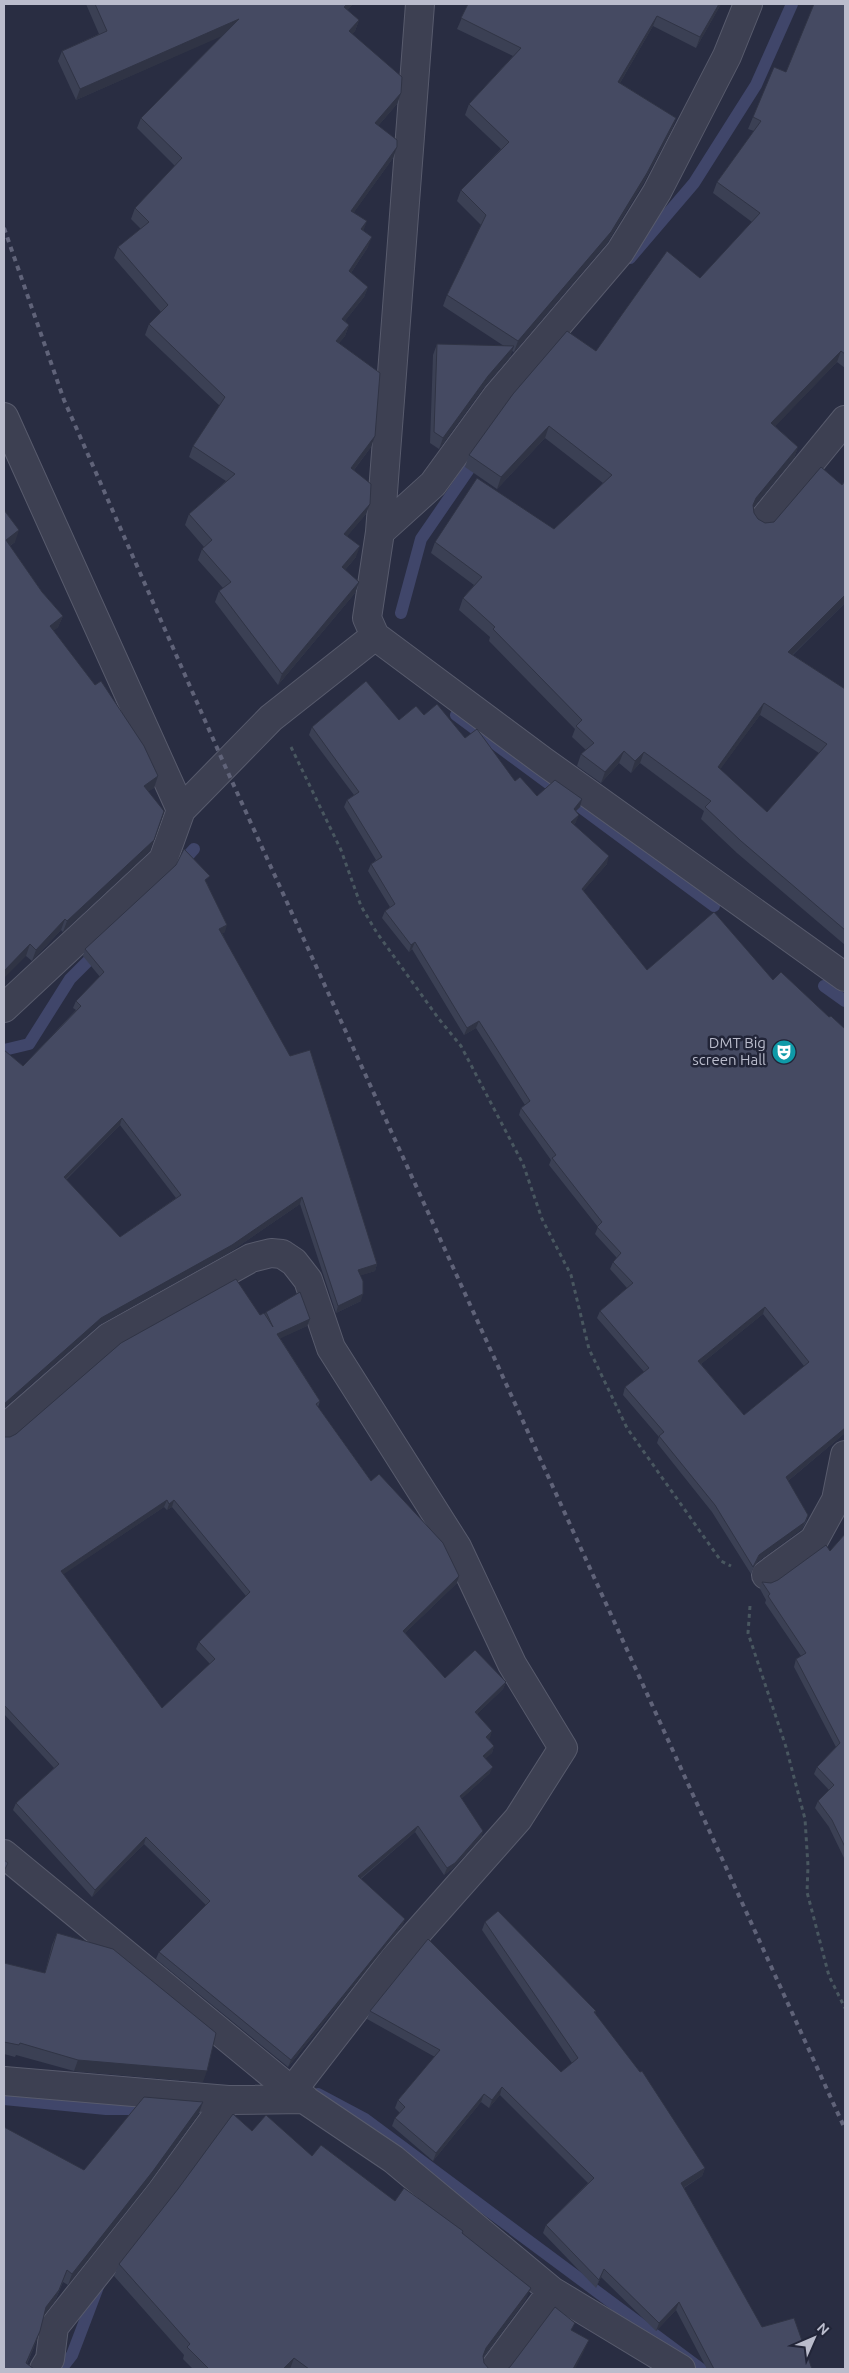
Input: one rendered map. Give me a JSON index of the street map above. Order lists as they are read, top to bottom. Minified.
{"places":{"theatre":["DMT Big screen Hall"]},"north":"top right"}
